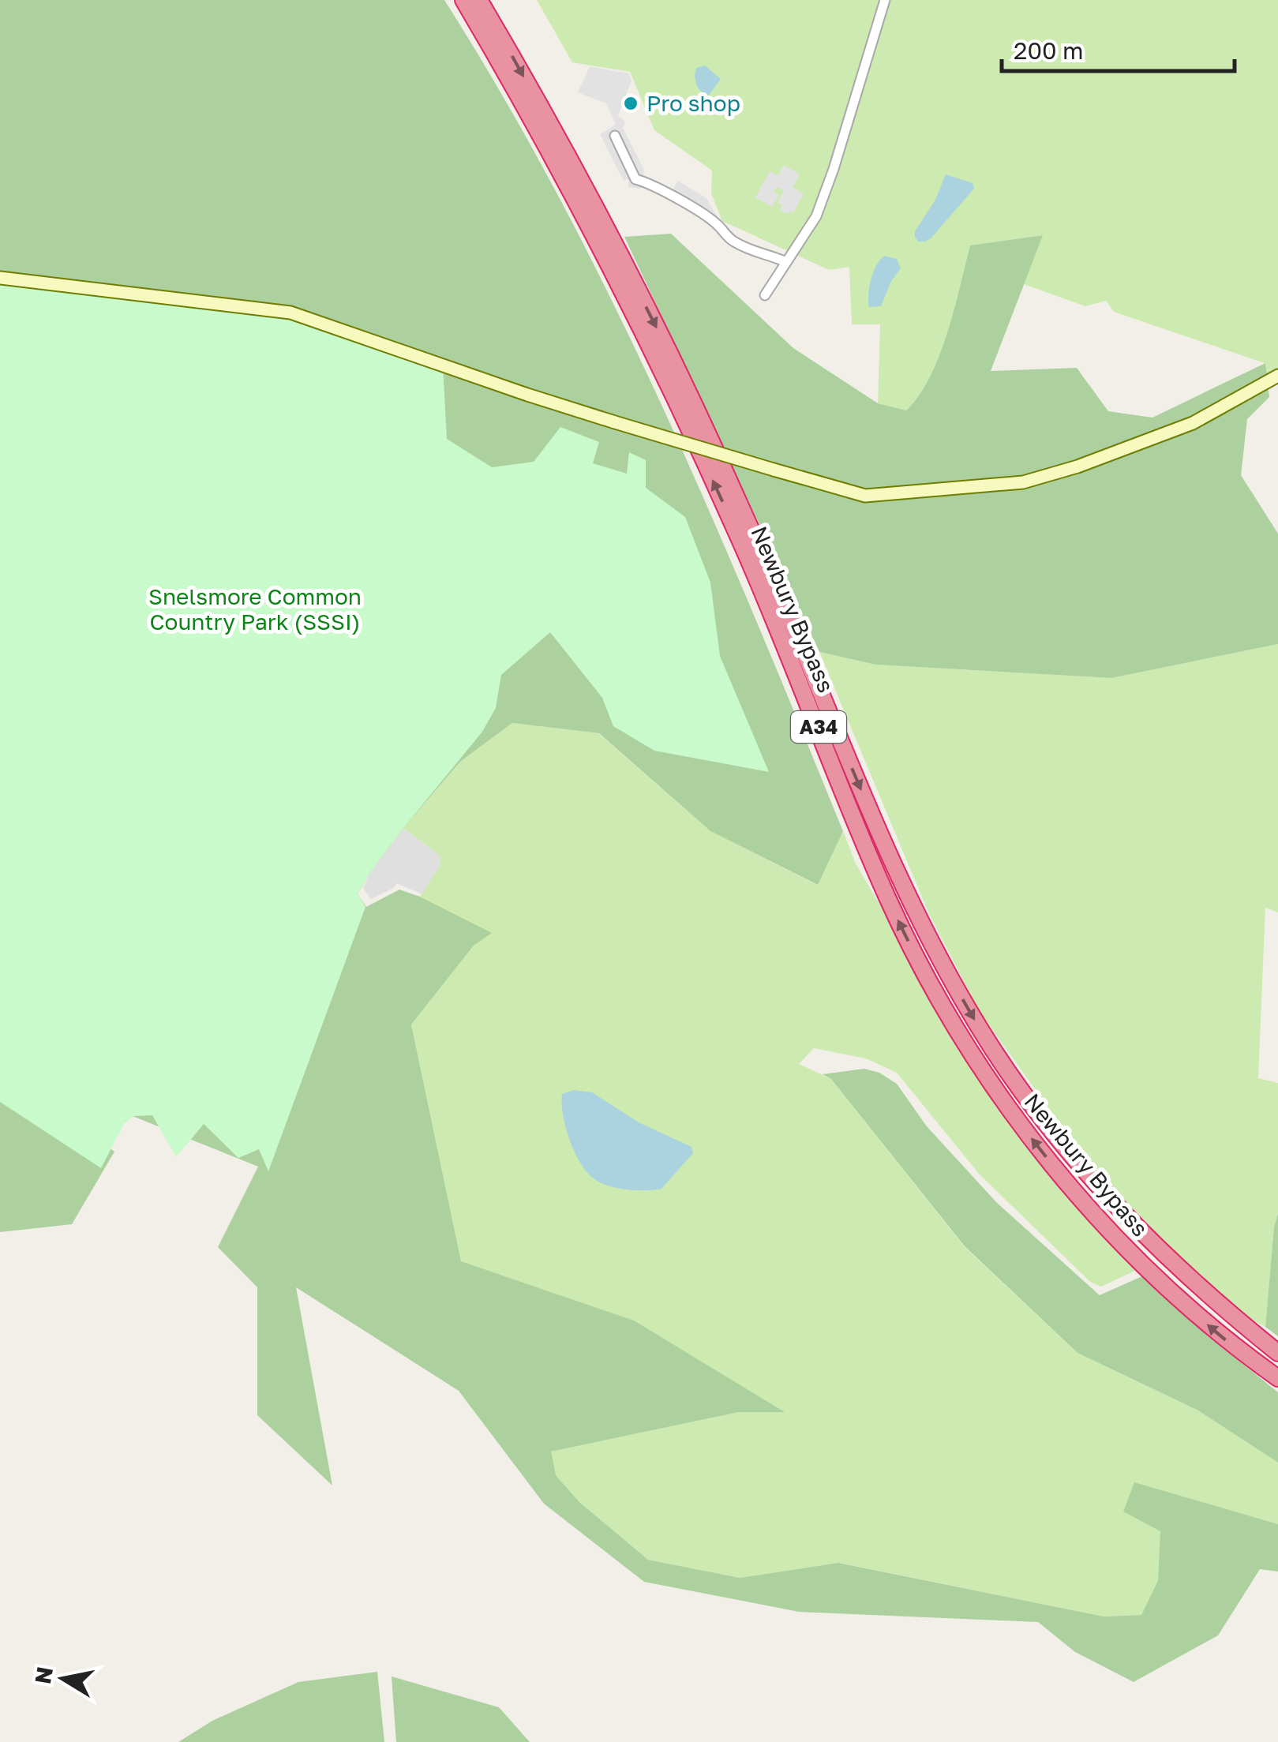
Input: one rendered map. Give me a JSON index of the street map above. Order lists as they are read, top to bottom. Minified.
{"streets":{"highway":["Newbury Bypass","A34"]},"parks":["Snelsmore Common Country Park (SSSI)"],"places":["Pro shop"],"scale_bar":"200 m","north":"left"}
